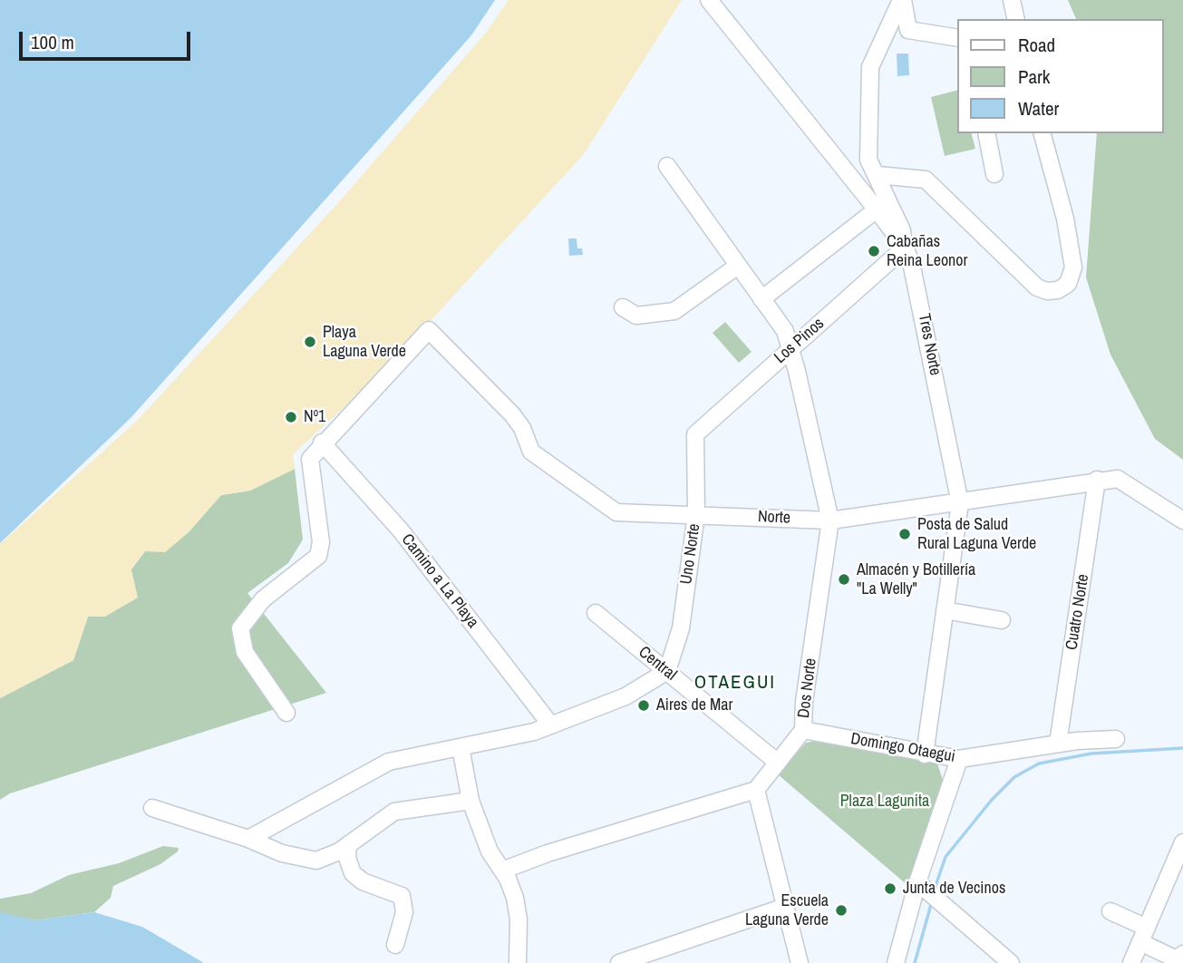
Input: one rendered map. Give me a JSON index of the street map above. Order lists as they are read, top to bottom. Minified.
{"streets":{"street":["Los Pinos","Tres Norte","Norte","Uno Norte","Camino a La Playa","Cuatro Norte","Central","Dos Norte","Domingo Otaegui"]},"crossings":[["Los Pinos","Tres Norte"],["Los Pinos","Uno Norte"],["Los Pinos","Dos Norte"],["Tres Norte","Norte"],["Tres Norte","Domingo Otaegui"],["Norte","Uno Norte"],["Norte","Camino a La Playa"],["Norte","Cuatro Norte"],["Norte","Dos Norte"],["Uno Norte","Central"],["Cuatro Norte","Domingo Otaegui"],["Central","Dos Norte"],["Dos Norte","Domingo Otaegui"]],"districts":["OTAEGUI"],"parks":["Plaza Lagunita"],"places":["Cabañas Reina Leonor","Playa Laguna Verde","Nº1","Posta de Salud Rural Laguna Verde","Almacén y Botillería \"La Welly\"","Aires de Mar","Junta de Vecinos","Escuela Laguna Verde"],"legend":["Road","Park","Water"],"scale_bar":"100 m"}
